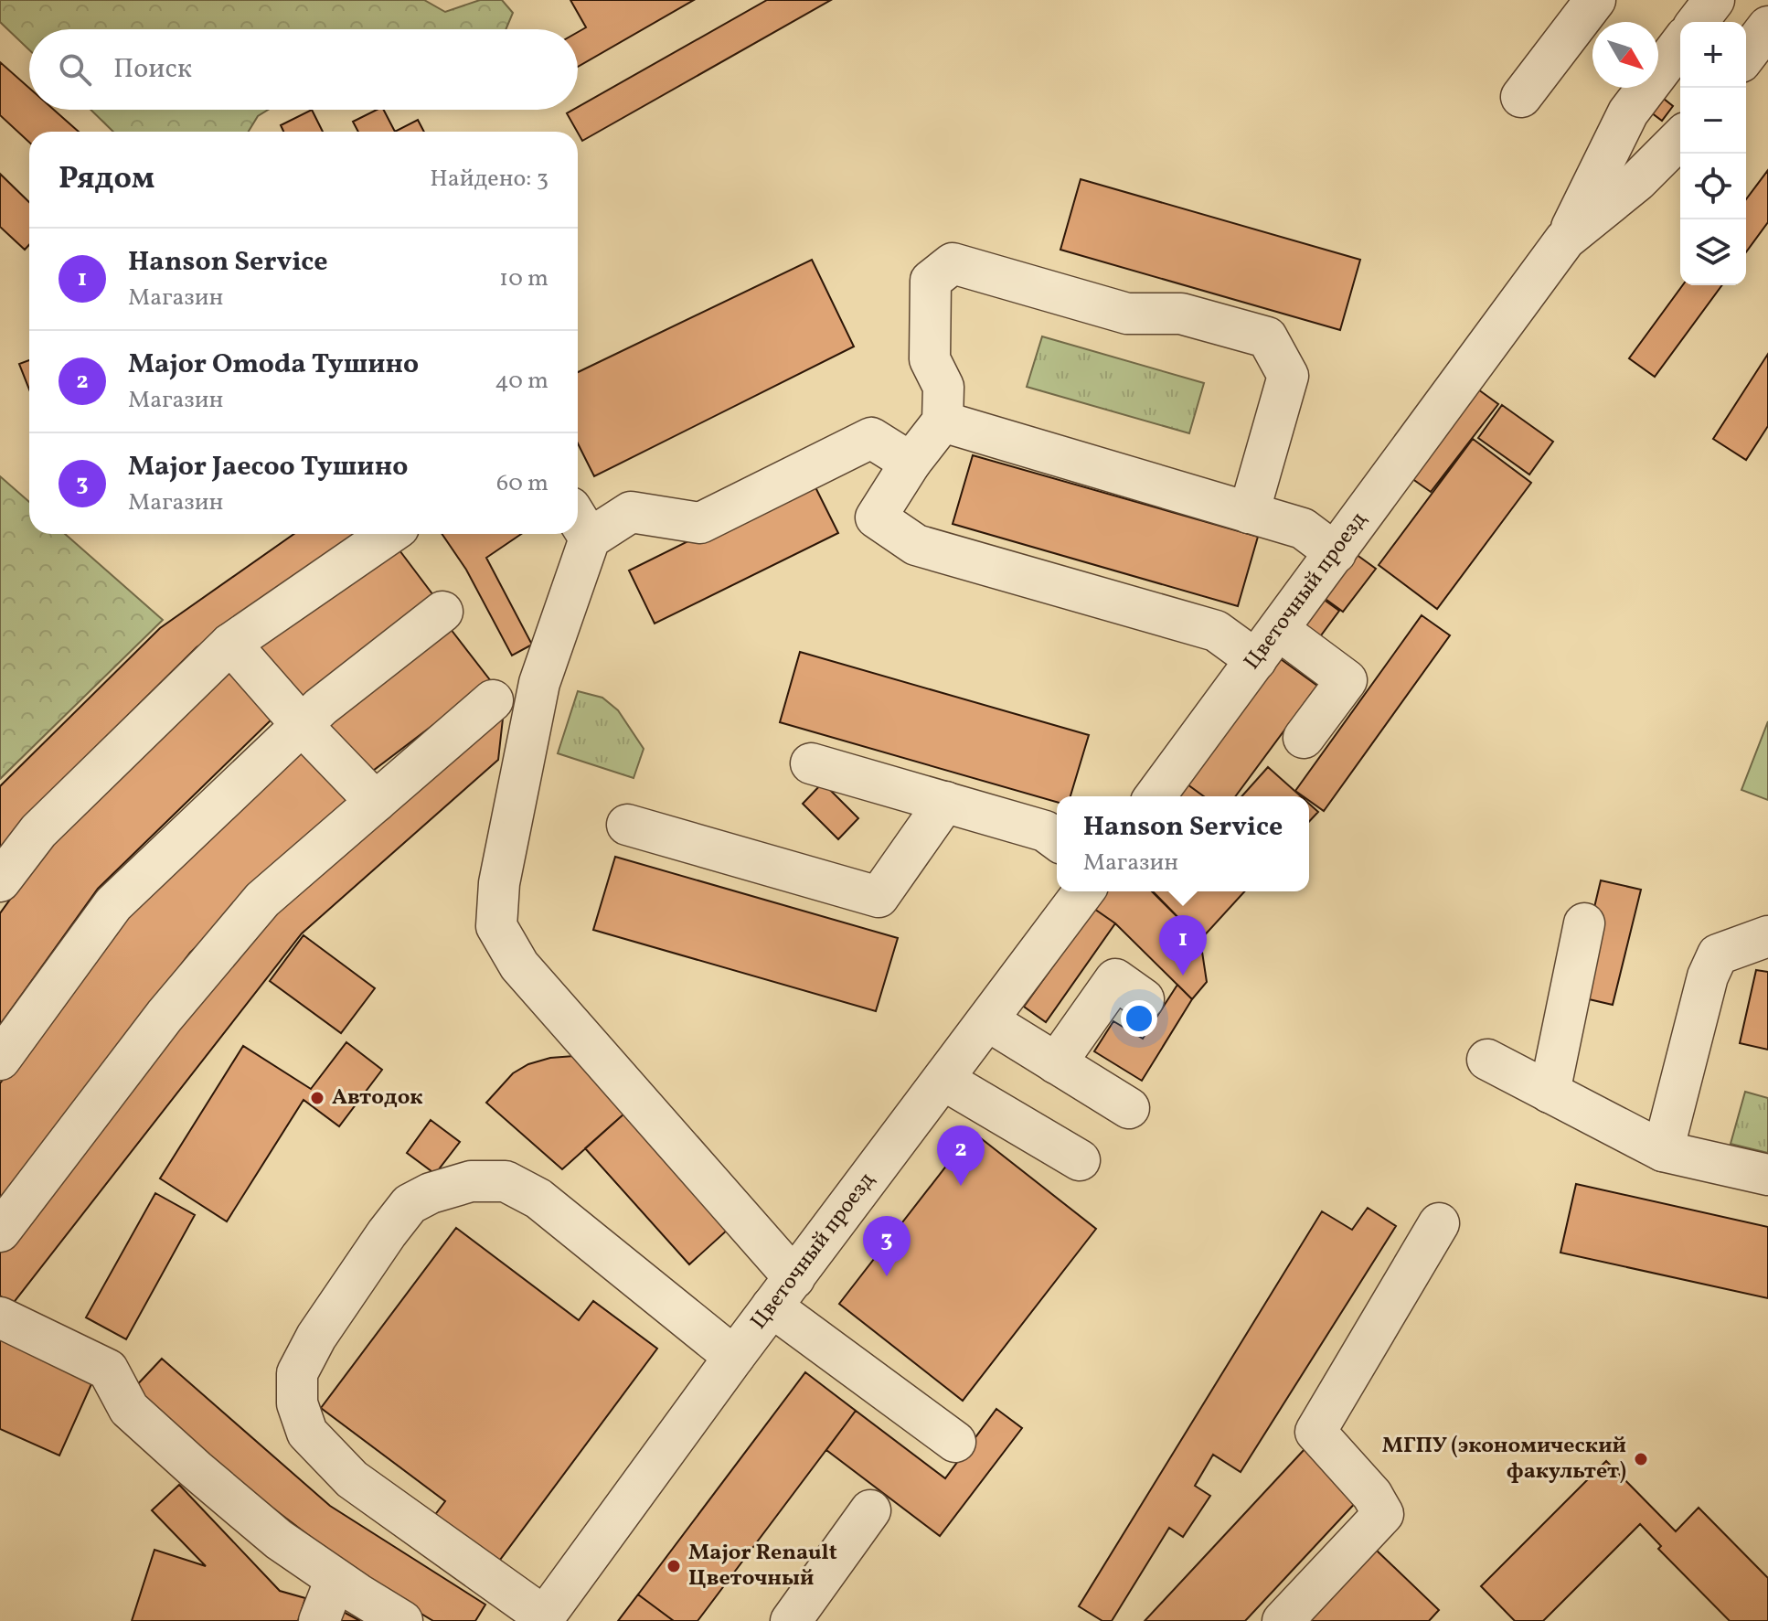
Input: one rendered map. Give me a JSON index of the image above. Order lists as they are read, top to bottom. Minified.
{"streets":{"street":["Цветочный проезд"]},"places":["Автодок","МГПУ (экономический факультет)","Major Renault Цветочный"],"north":"bottom right","page":{"map_buttons":["+","−"],"search":"Поиск","heading":["Рядом","Найдено: 3"],"list":[{"mark":"1","name":"Hanson Service","note":"Магазин","value":"10 m"},{"mark":"2","name":"Major Omoda Тушино","note":"Магазин","value":"40 m"},{"mark":"3","name":"Major Jaecoo Тушино","note":"Магазин","value":"60 m"}],"popup":["Hanson Service","Магазин"],"pins":["1","2","3"]}}
